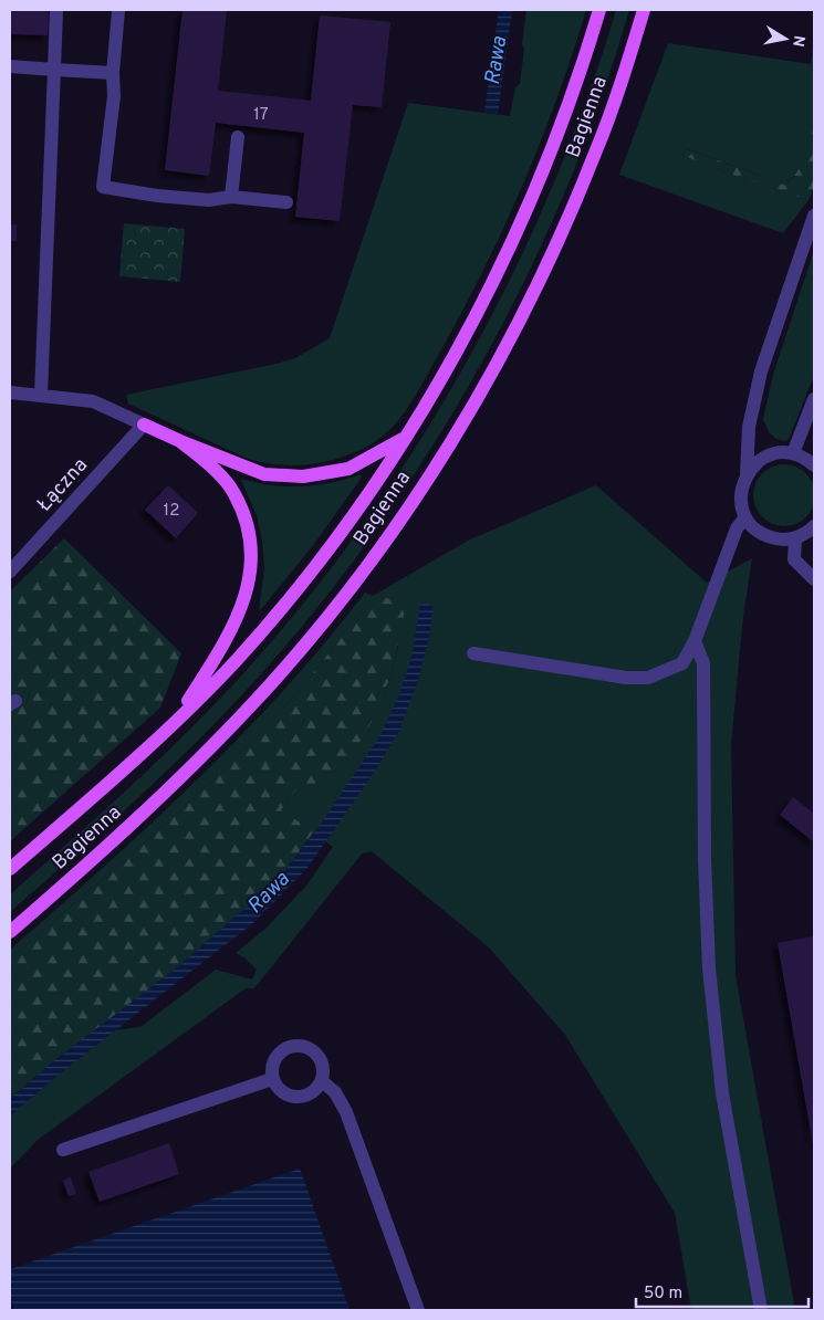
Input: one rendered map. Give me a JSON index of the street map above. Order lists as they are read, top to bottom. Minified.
{"streets":{"main road":["Bagienna"],"street":["Łączna"]},"water":["Rawa"],"house_numbers":["17","12"],"scale_bar":"50 m","north":"right"}
